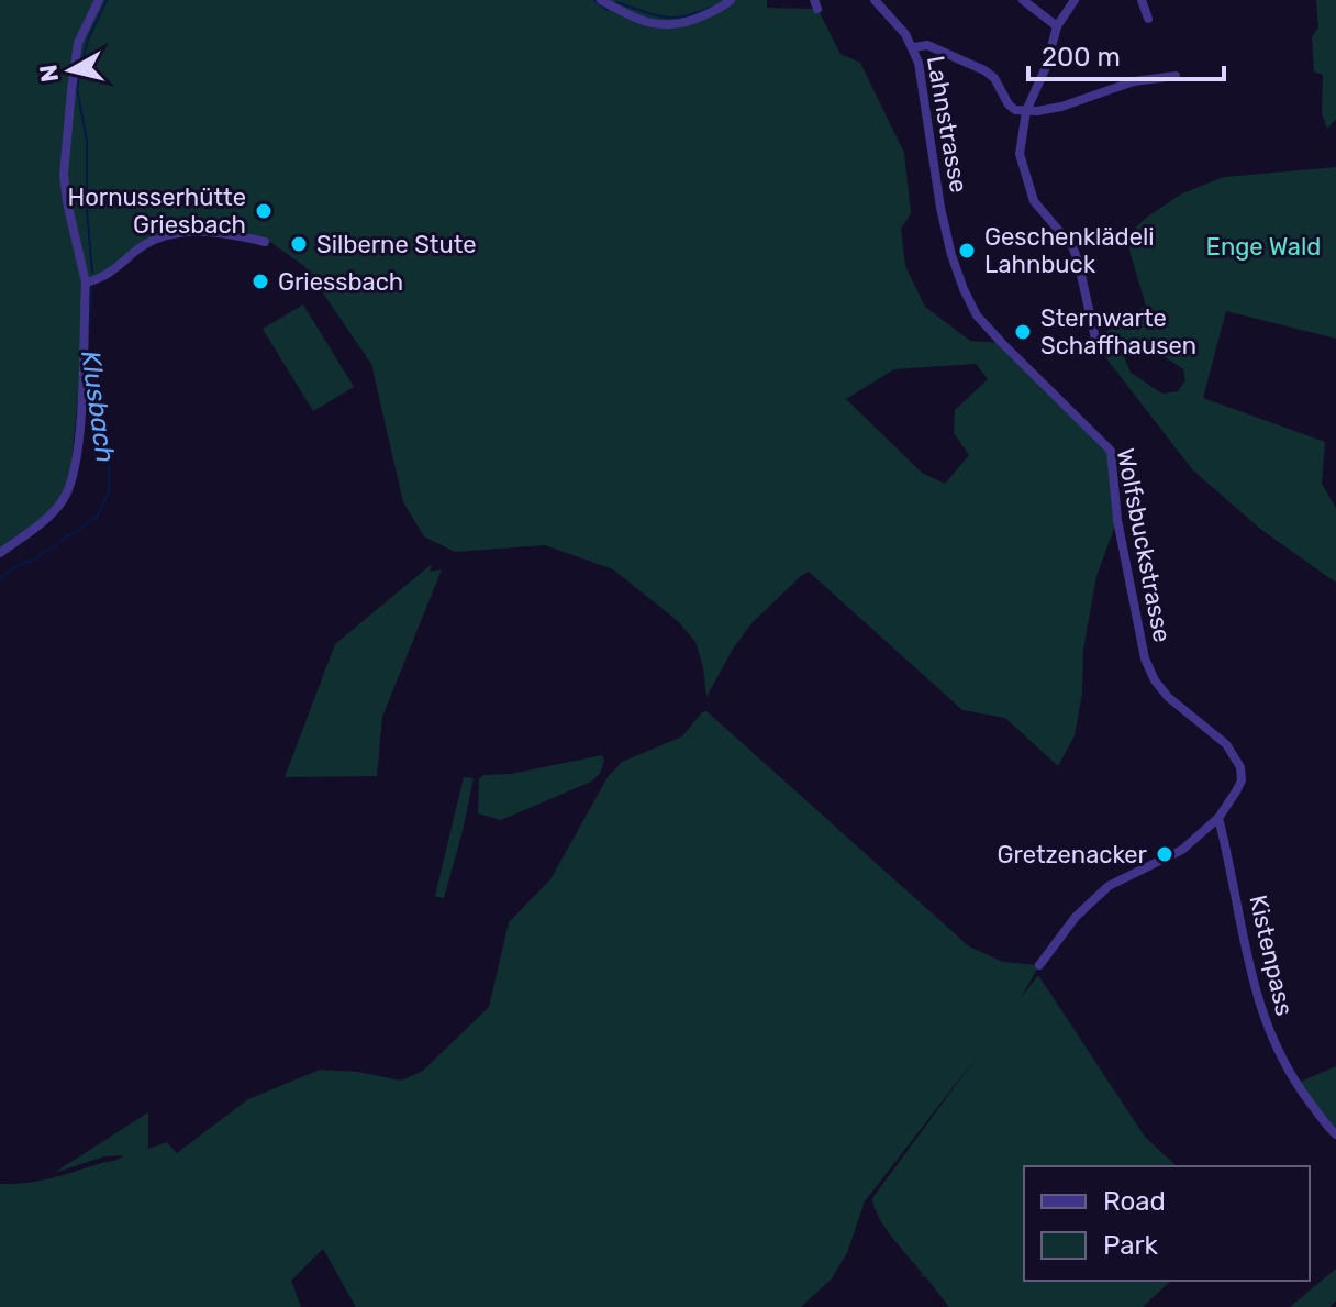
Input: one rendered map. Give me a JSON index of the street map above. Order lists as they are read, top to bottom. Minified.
{"streets":{"street":["Lahnstrasse","Wolfsbuckstrasse","Kistenpass"]},"crossings":[["Lahnstrasse","Wolfsbuckstrasse"],["Wolfsbuckstrasse","Kistenpass"]],"water":["Klusbach"],"parks":["Enge Wald"],"places":["Hornusserhütte Griesbach","Silberne Stute","Geschenklädeli Lahnbuck","Griessbach","Sternwarte Schaffhausen","Gretzenacker"],"legend":["Road","Park"],"scale_bar":"200 m","north":"left"}
